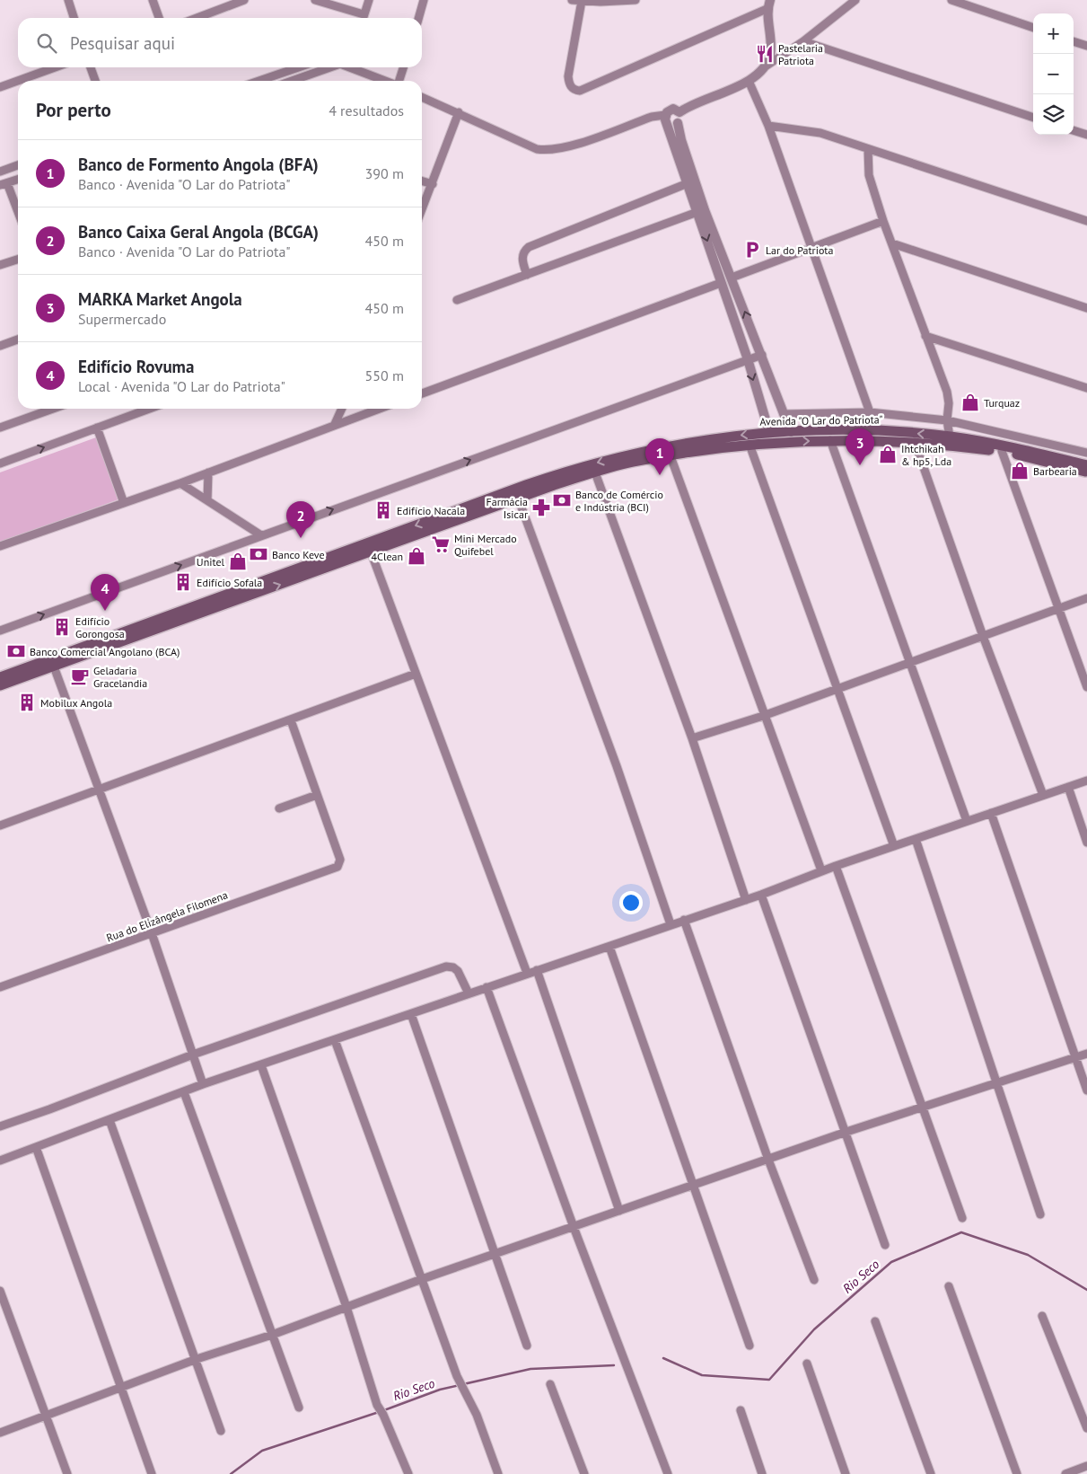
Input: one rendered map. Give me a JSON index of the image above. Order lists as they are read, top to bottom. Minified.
{"streets":{"main road":["Avenida \"O Lar do Patriota\""],"street":["Rua do Elizângela Filomena"]},"water":["Rio Seco"],"places":{"restaurant":["Pastelaria Patriota"],"parking":["Lar do Patriota"],"shop":["Turquaz","Ihtchikah & hp5, Lda","Barbearia","4Clean","Unitel"],"bank":["Banco de Comércio e Indústria (BCI)","Banco Keve","Banco Comercial Angolano (BCA)"],"pharmacy":["Farmácia Isicar"],"building":["Edifício Nacala","Edifício Sofala","Edifício Gorongosa","Mobilux Angola"],"supermarket":["Mini Mercado Quifebel"],"cafe":["Geladaria Gracelandia"]},"page":{"map_buttons":["+","−"],"search":"Pesquisar aqui","heading":["Por perto","4 resultados"],"list":[{"mark":"1","name":"Banco de Formento Angola (BFA)","note":"Banco · Avenida \"O Lar do Patriota\"","value":"390 m"},{"mark":"2","name":"Banco Caixa Geral Angola (BCGA)","note":"Banco · Avenida \"O Lar do Patriota\"","value":"450 m"},{"mark":"3","name":"MARKA Market Angola","note":"Supermercado","value":"450 m"},{"mark":"4","name":"Edifício Rovuma","note":"Local · Avenida \"O Lar do Patriota\"","value":"550 m"}],"pins":["3","1","2","4"]}}
